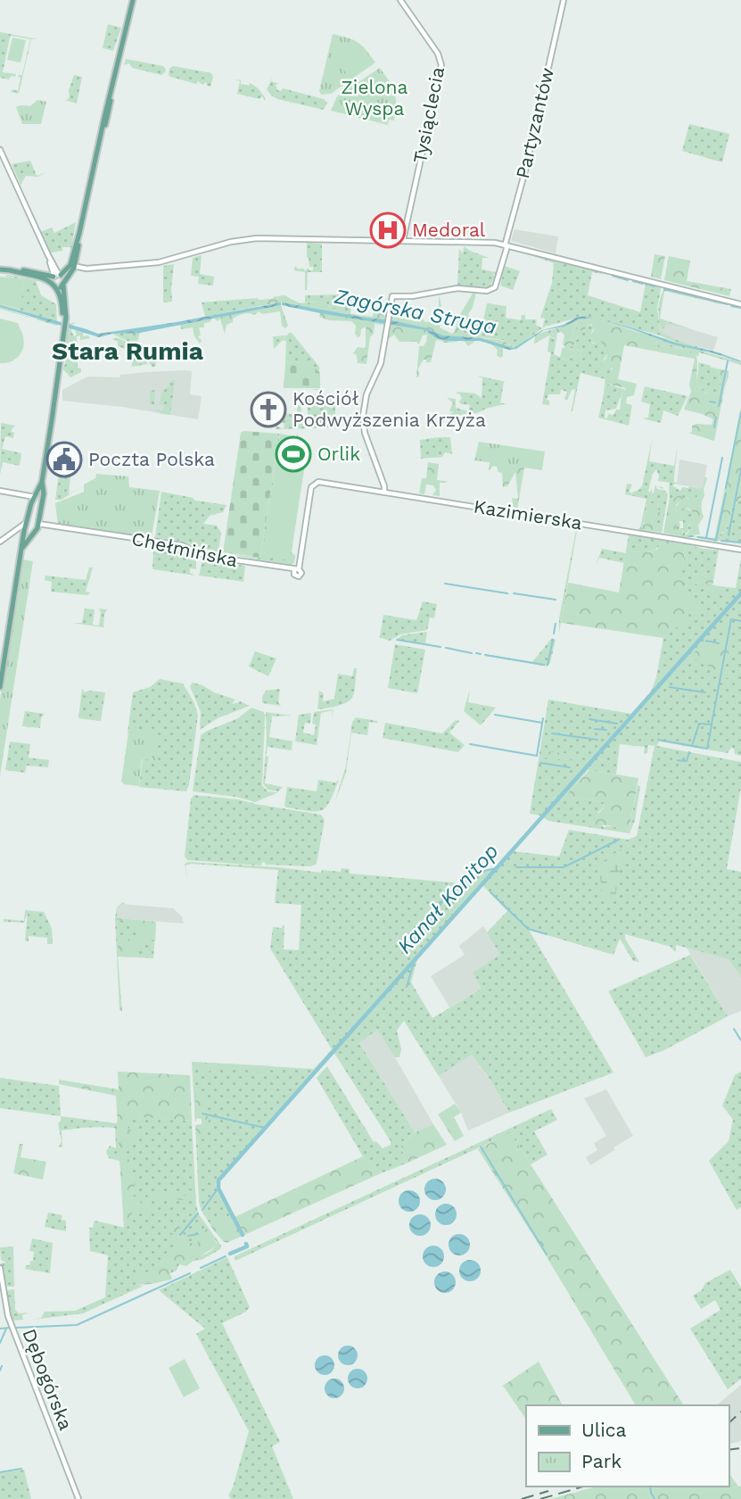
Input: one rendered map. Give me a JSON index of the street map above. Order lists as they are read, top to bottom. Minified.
{"streets":{"street":["Tysiąclecia","Partyzantów","Kazimierska","Chełmińska","Dębogórska"]},"crossings":[["Partyzantów","Kazimierska"],["Kazimierska","Chełmińska"]],"districts":["Stara Rumia"],"water":["Zagórska Struga","Kanał Konitop"],"parks":["Zielona Wyspa"],"places":{"hospital":["Medoral"],"church":["Kościół Podwyższenia Krzyża"],"sports":["Orlik"],"public building":["Poczta Polska"]},"legend":["Ulica","Park"]}
